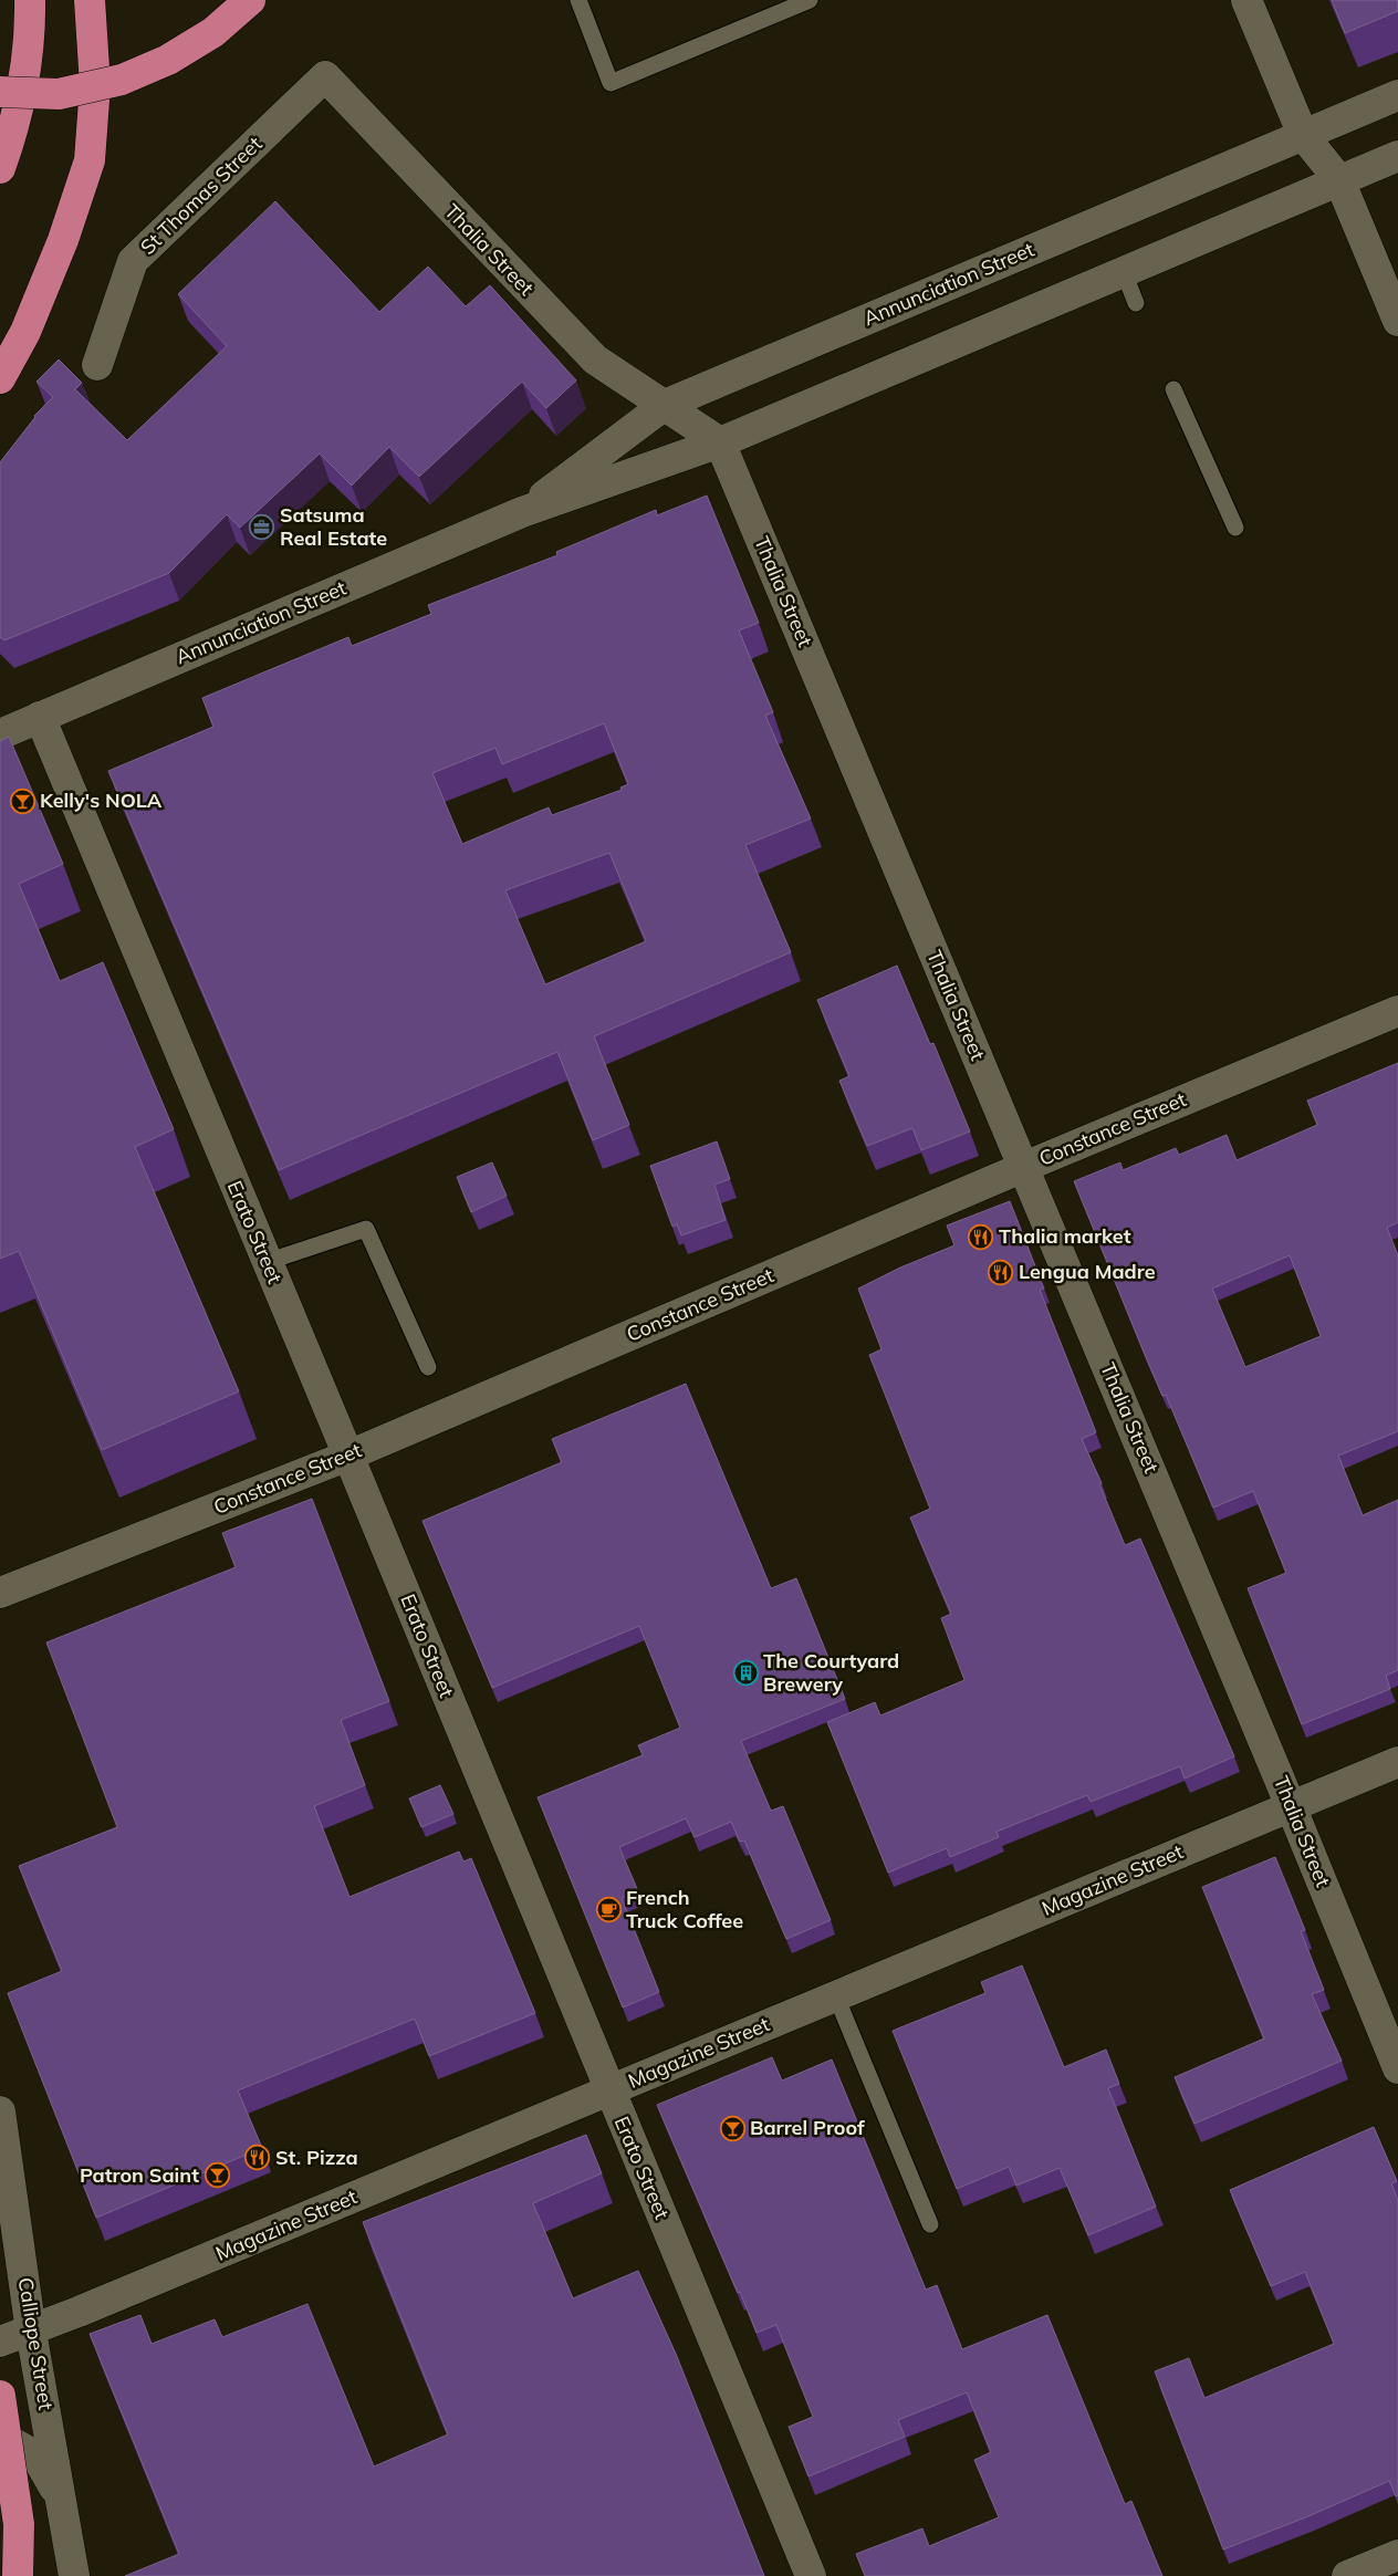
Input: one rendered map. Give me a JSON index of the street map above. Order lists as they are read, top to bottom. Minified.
{"streets":{"street":["St Thomas Street","Thalia Street","Annunciation Street","Constance Street","Erato Street","Magazine Street","Calliope Street"]},"crossings":[["St Thomas Street","Thalia Street"],["Thalia Street","Annunciation Street"],["Thalia Street","Constance Street"],["Thalia Street","Magazine Street"],["Annunciation Street","Erato Street"],["Constance Street","Erato Street"],["Erato Street","Magazine Street"],["Magazine Street","Calliope Street"]],"places":{"office":["Satsuma Real Estate"],"bar":["Kelly's NOLA","Barrel Proof","Patron Saint"],"restaurant":["Thalia market","Lengua Madre","St. Pizza"],"building":["The Courtyard Brewery"],"cafe":["French Truck Coffee"]}}
